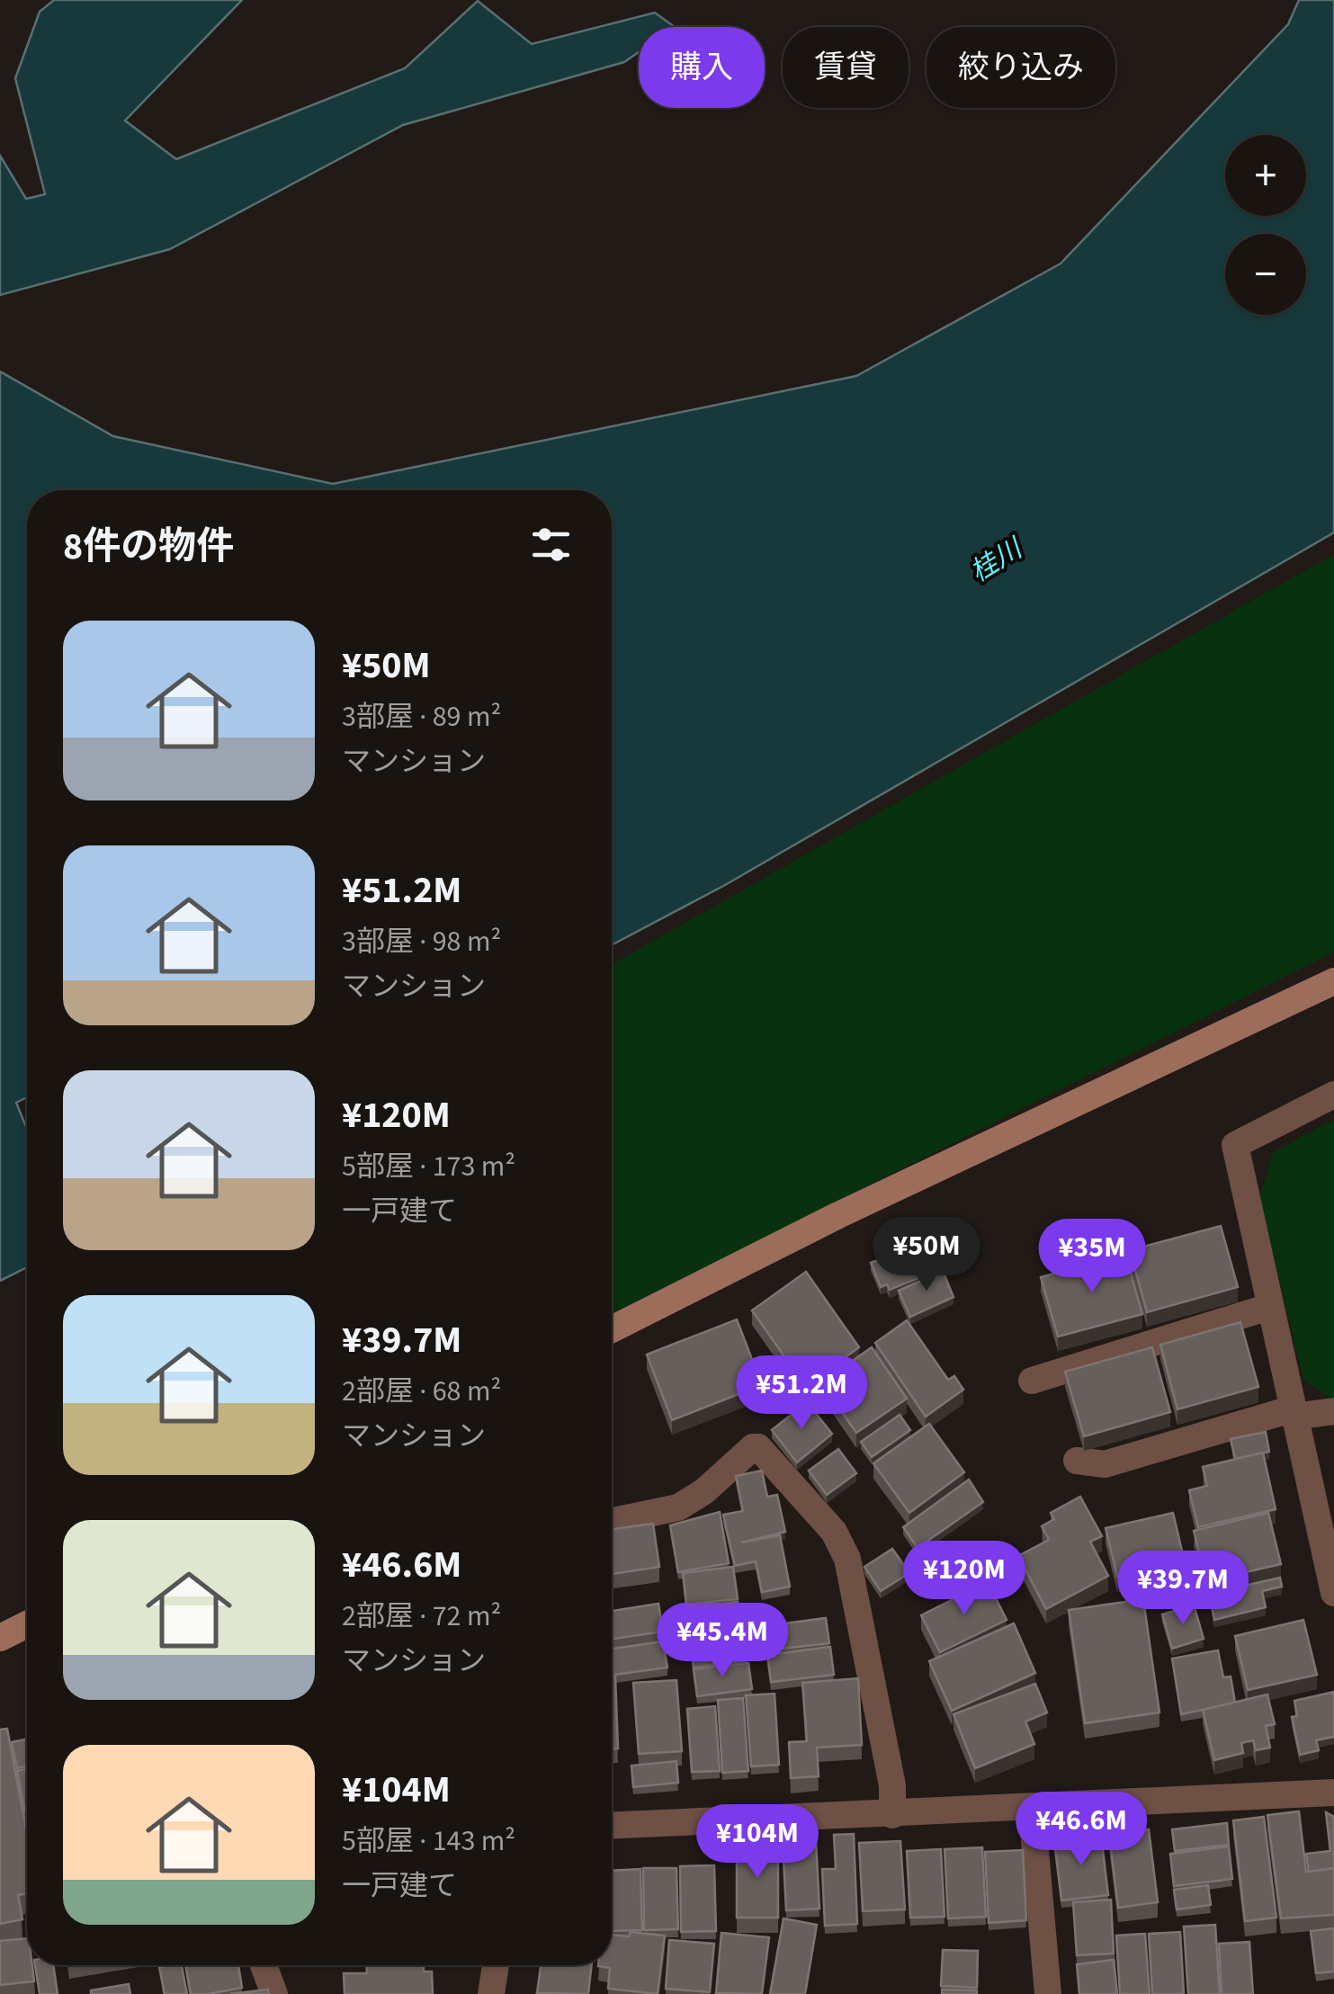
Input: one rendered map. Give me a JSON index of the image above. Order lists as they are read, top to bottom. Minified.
{"water":["桂川"],"page":{"chip":["購入","賃貸","絞り込み"],"map_buttons":["+","−"],"heading":"8件の物件","list":[{"name":"¥50M","note":"3部屋 · 89 m² · マンション"},{"name":"¥51.2M","note":"3部屋 · 98 m² · マンション"},{"name":"¥120M","note":"5部屋 · 173 m² · 一戸建て"},{"name":"¥39.7M","note":"2部屋 · 68 m² · マンション"},{"name":"¥46.6M","note":"2部屋 · 72 m² · マンション"},{"name":"¥104M","note":"5部屋 · 143 m² · 一戸建て"}],"price":["¥50M","¥35M","¥51.2M","¥120M","¥39.7M","¥45.4M","¥46.6M","¥104M"]}}
